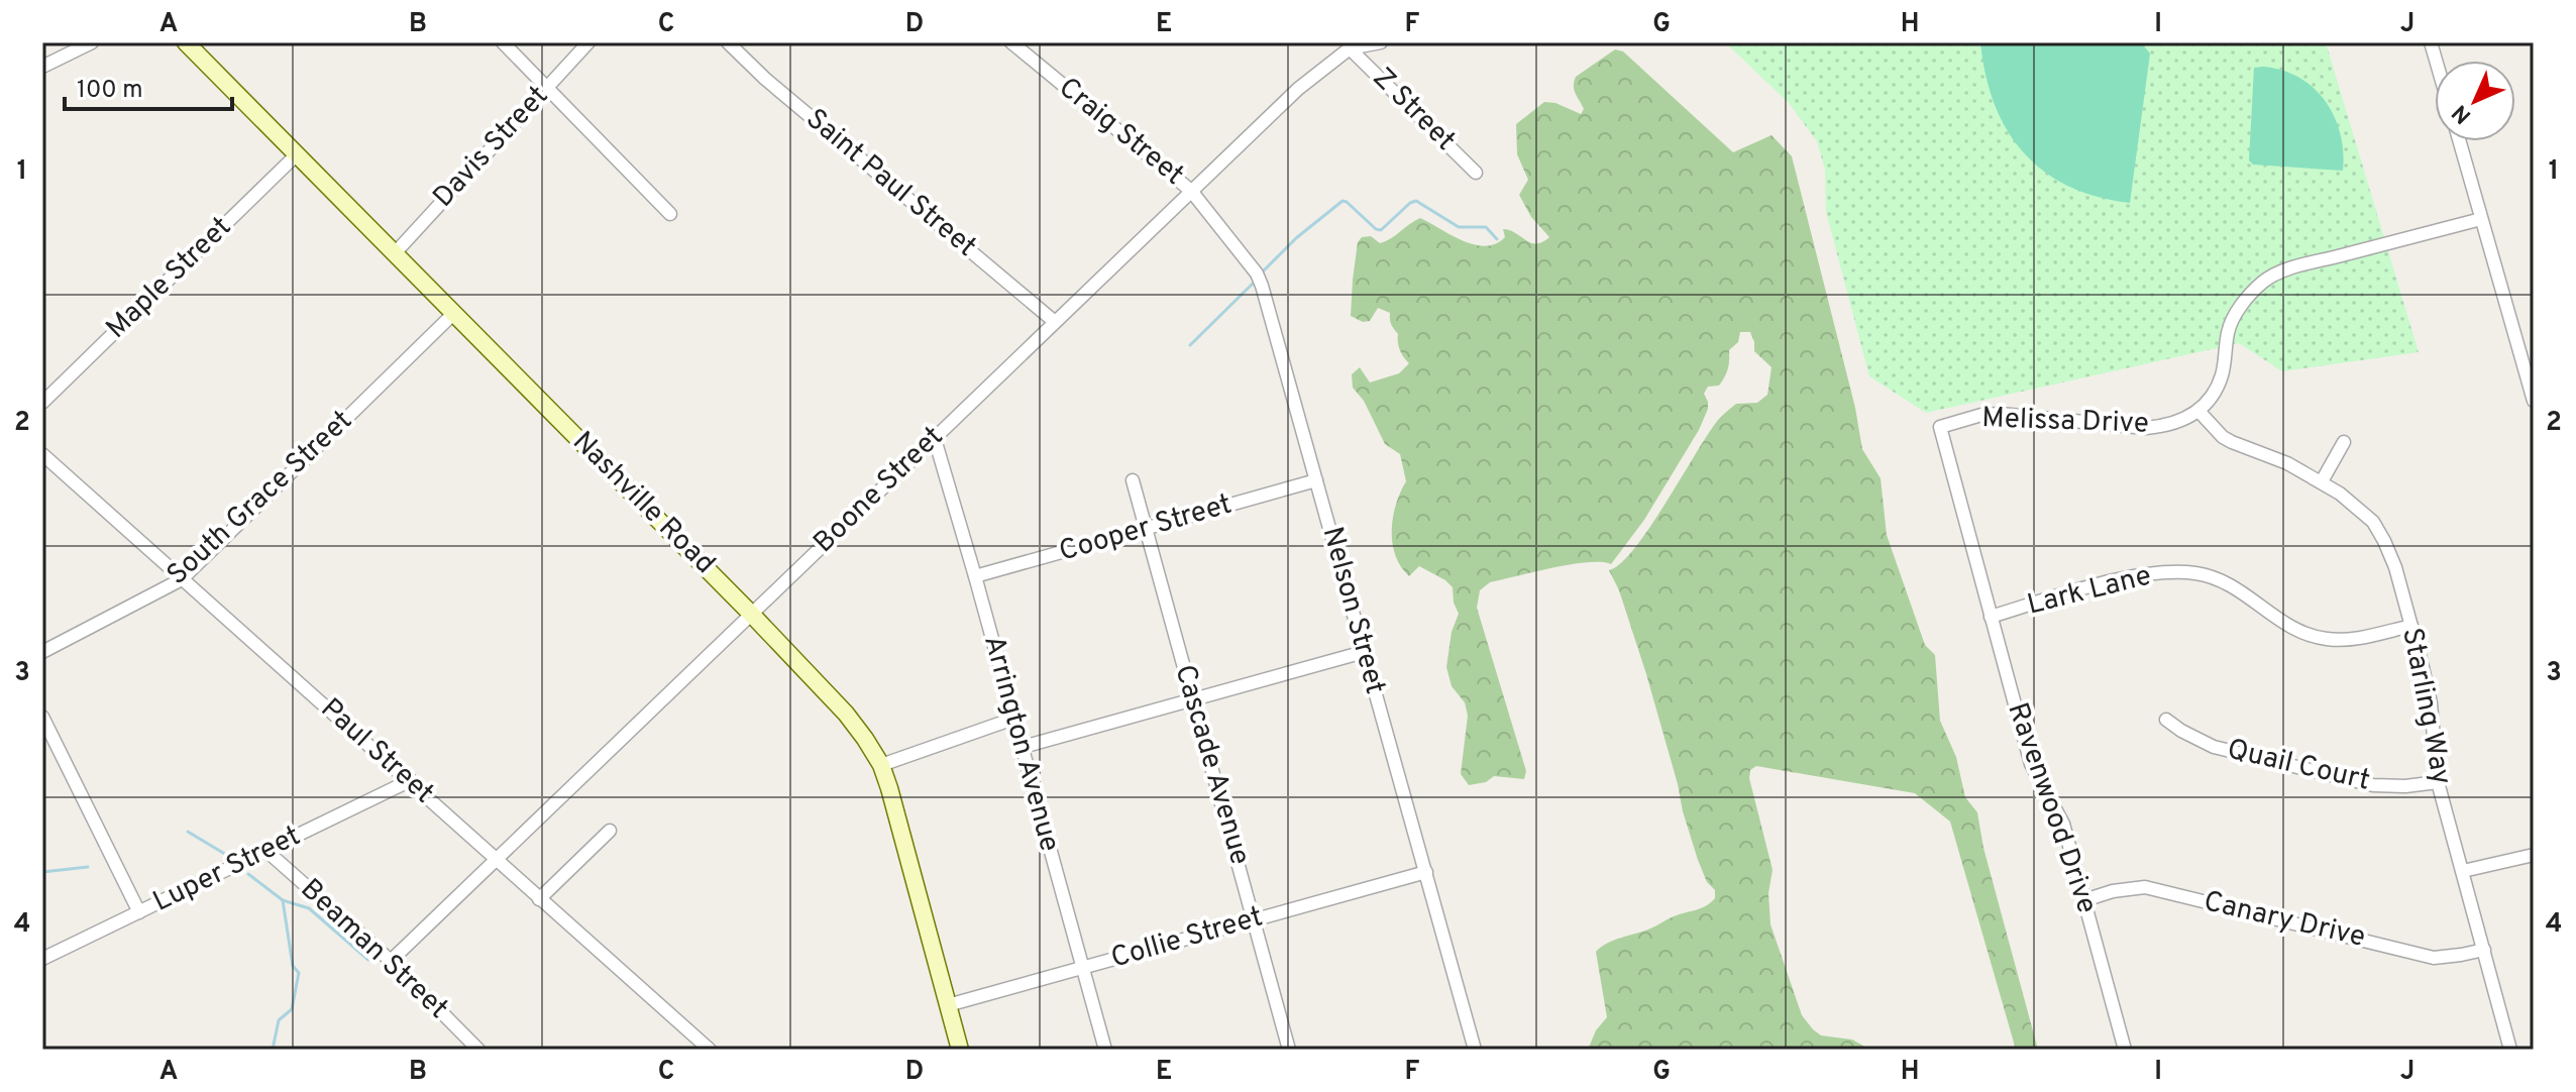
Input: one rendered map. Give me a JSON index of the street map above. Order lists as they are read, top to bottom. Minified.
{"streets":{"main road":["Nashville Road"],"street":["Z Street","Craig Street","Davis Street","Saint Paul Street","Maple Street","Melissa Drive","Boone Street","South Grace Street","Cooper Street","Lark Lane","Nelson Street","Starling Way","Arrington Avenue","Paul Street","Cascade Avenue","Quail Court","Ravenwood Drive","Luper Street","Canary Drive","Collie Street","Beaman Street"]},"crossings":[["Z Street","Boone Street"],["Craig Street","Boone Street"],["Craig Street","Nelson Street"],["Davis Street","Nashville Road"],["Saint Paul Street","Boone Street"],["Maple Street","Nashville Road"],["Melissa Drive","Starling Way"],["Melissa Drive","Ravenwood Drive"],["Boone Street","Nashville Road"],["Boone Street","Nelson Street"],["Boone Street","Arrington Avenue"],["Boone Street","Paul Street"],["Boone Street","Beaman Street"],["South Grace Street","Nashville Road"],["South Grace Street","Paul Street"],["Nashville Road","Collie Street"],["Cooper Street","Nelson Street"],["Cooper Street","Arrington Avenue"],["Cooper Street","Cascade Avenue"],["Lark Lane","Starling Way"],["Lark Lane","Ravenwood Drive"],["Nelson Street","Collie Street"],["Starling Way","Quail Court"],["Starling Way","Canary Drive"],["Arrington Avenue","Collie Street"],["Paul Street","Luper Street"],["Cascade Avenue","Collie Street"],["Ravenwood Drive","Canary Drive"],["Luper Street","Beaman Street"]],"scale_bar":"100 m","north":"bottom left","grid":{"columns":["A","B","C","D","E","F","G","H","I","J"],"rows":["1","2","3","4"]}}
